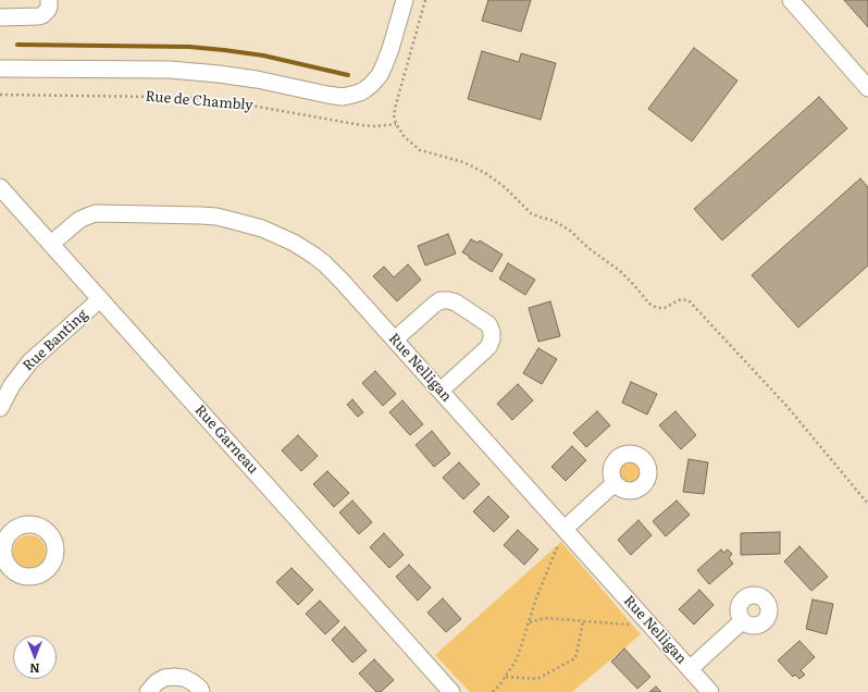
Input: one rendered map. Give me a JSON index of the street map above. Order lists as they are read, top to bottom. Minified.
{"streets":{"street":["Rue de Chambly","Rue Banting","Rue Nelligan","Rue Garneau"]},"crossings":[["Rue Banting","Rue Garneau"],["Rue Nelligan","Rue Garneau"]],"north":"bottom"}
